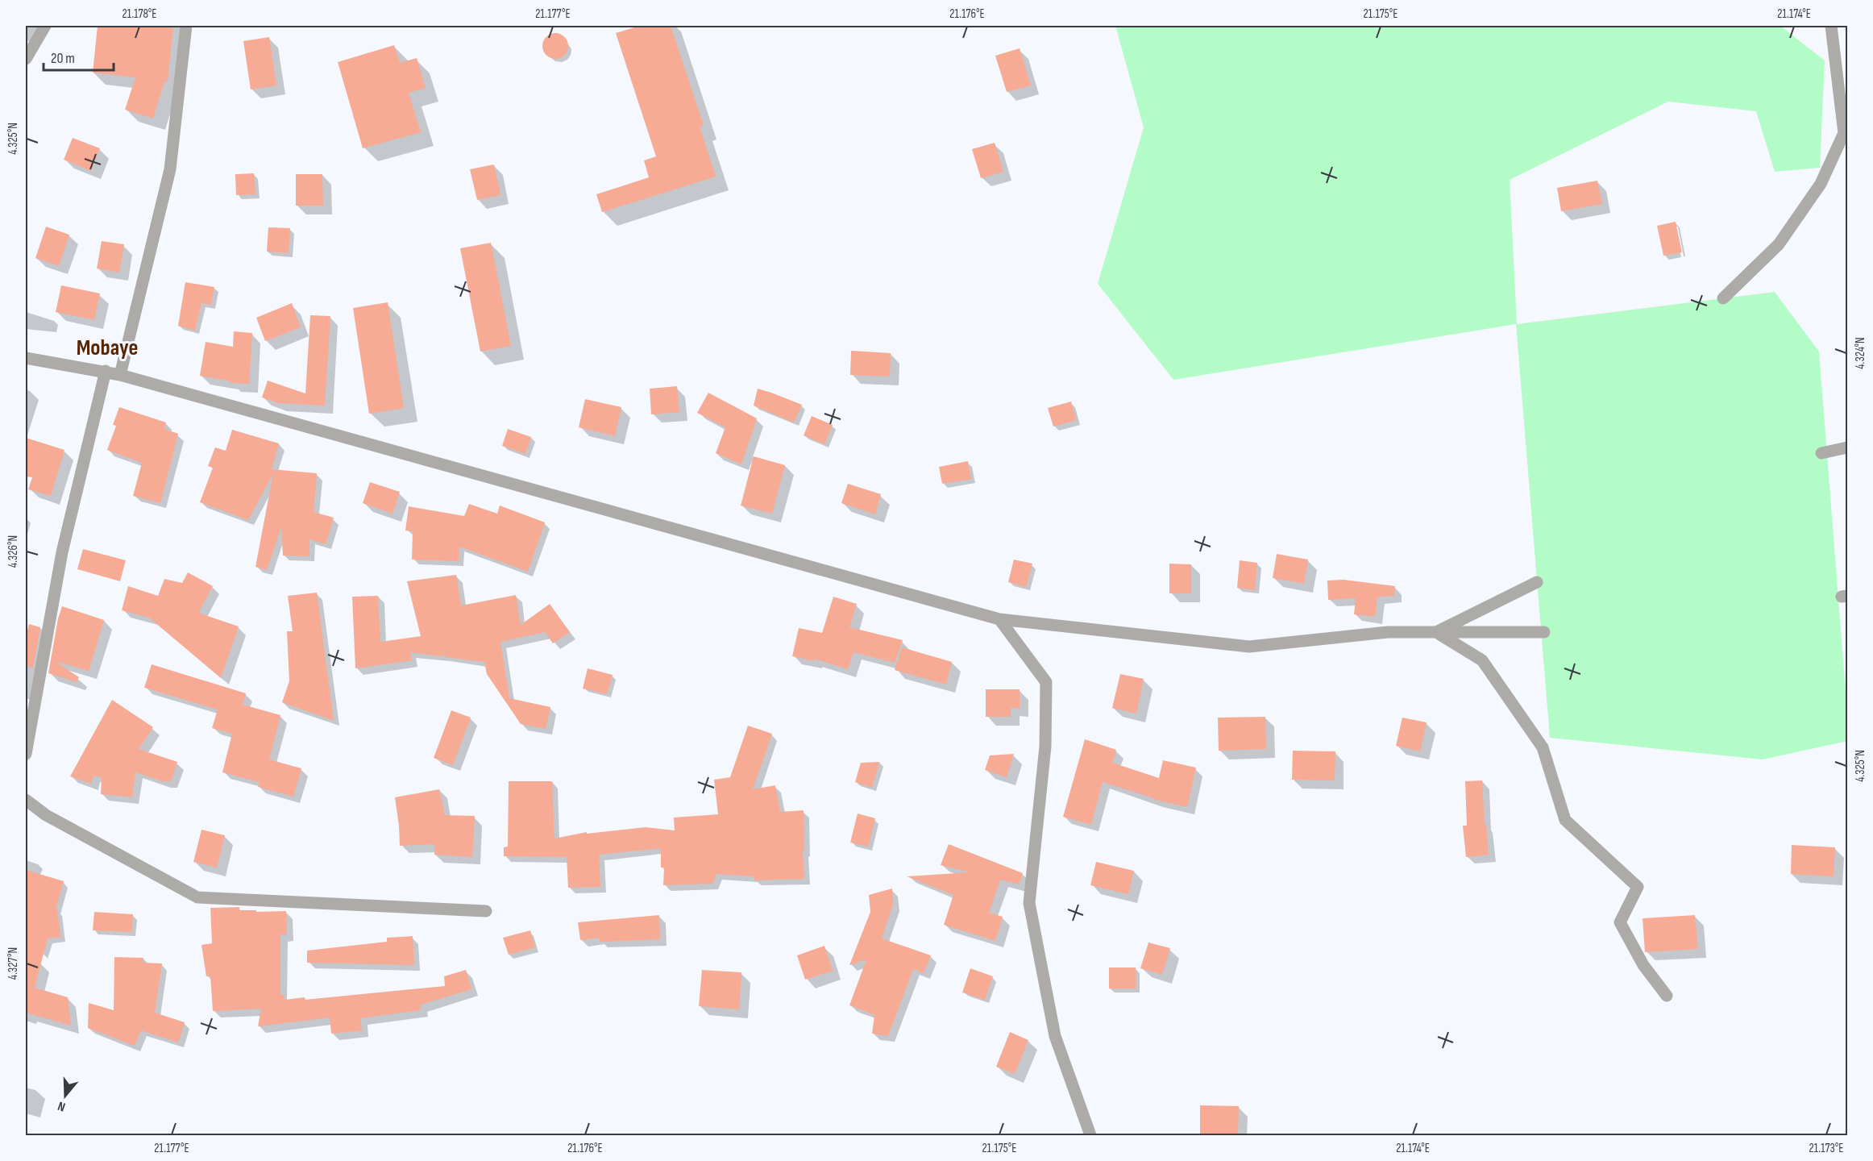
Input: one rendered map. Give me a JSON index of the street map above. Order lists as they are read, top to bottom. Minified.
{"districts":["Mobaye"],"scale_bar":"20 m","north":"bottom","coordinates":["21.178°E","21.177°E","21.176°E","21.175°E","21.174°E","4.325°N","4.324°N","4.326°N","4.327°N","21.173°E"]}
